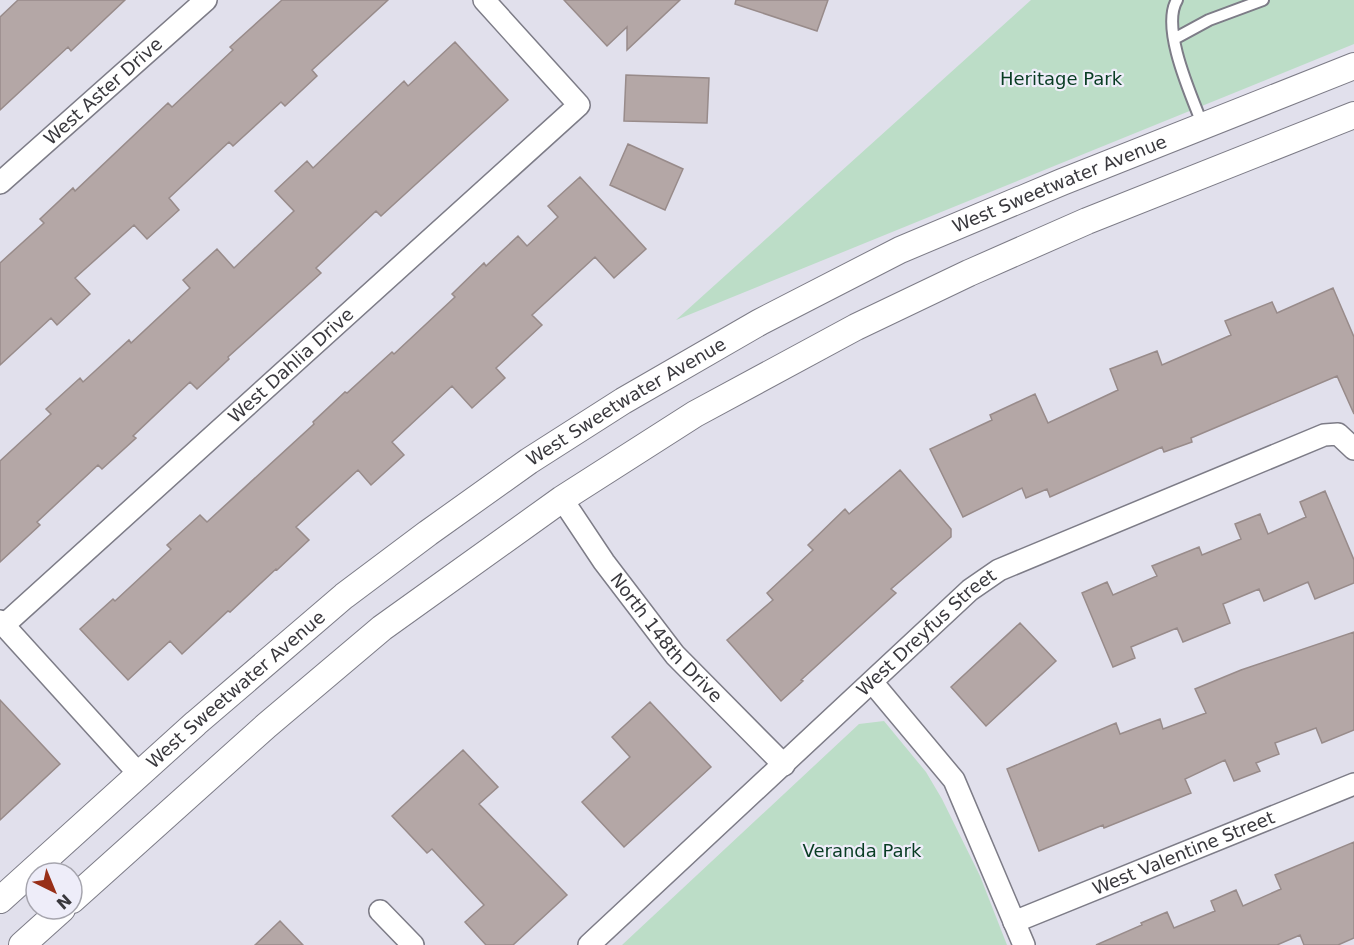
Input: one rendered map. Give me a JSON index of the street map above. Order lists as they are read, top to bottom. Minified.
{"streets":{"street":["West Aster Drive","West Sweetwater Avenue","West Dahlia Drive","West Dreyfus Street","North 148th Drive","West Valentine Street"]},"crossings":[["West Dreyfus Street","North 148th Drive"]],"parks":["Heritage Park","Veranda Park"],"north":"bottom right"}
